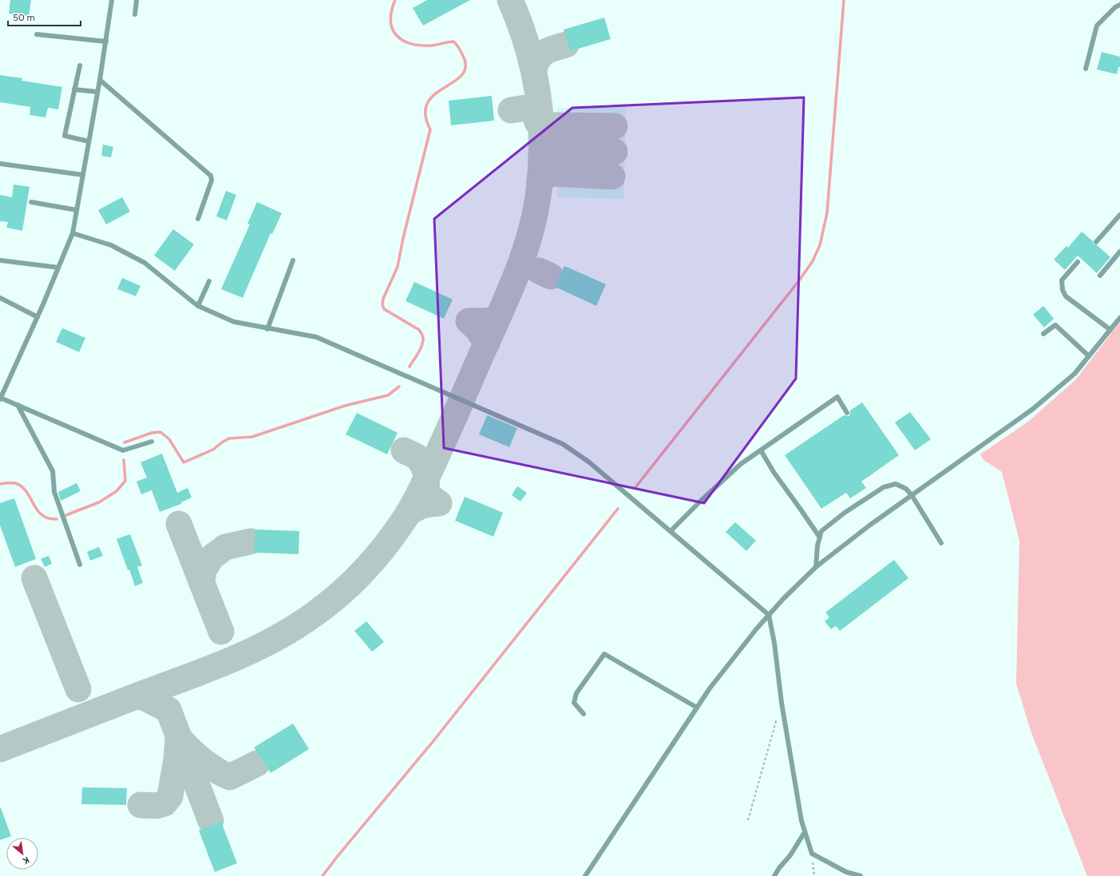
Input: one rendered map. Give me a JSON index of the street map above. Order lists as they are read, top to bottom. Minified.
{"scale_bar":"50 m","north":"bottom right"}
